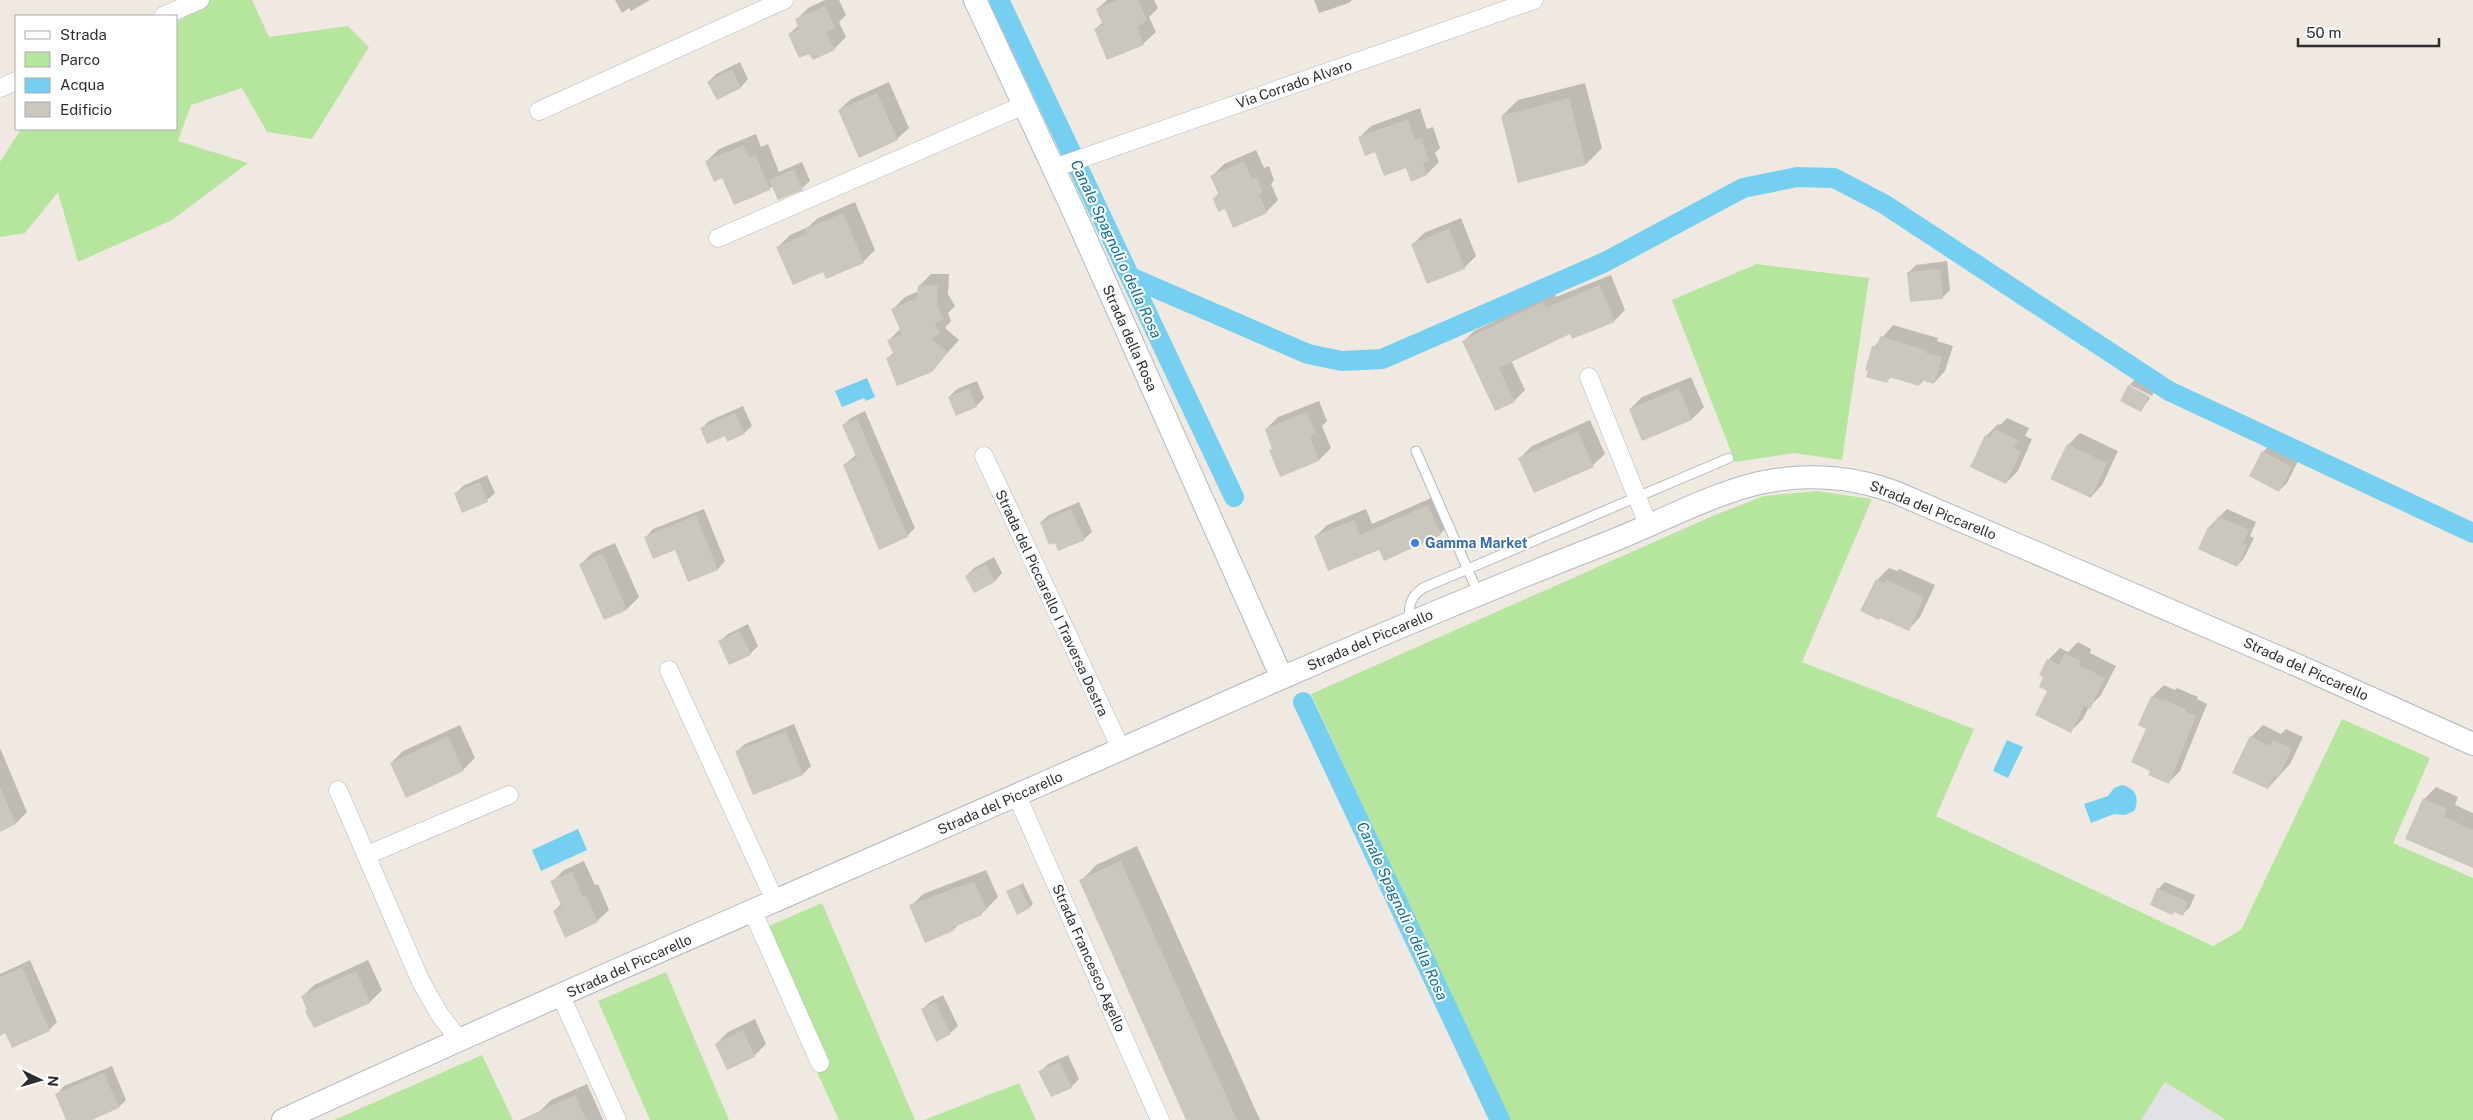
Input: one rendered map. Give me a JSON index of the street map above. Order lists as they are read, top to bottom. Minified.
{"streets":{"street":["Via Corrado Alvaro","Strada della Rosa","Strada del Piccarello","Strada del Piccarello I Traversa Destra","Strada Francesco Agello"]},"crossings":[["Via Corrado Alvaro","Strada della Rosa"],["Strada della Rosa","Strada del Piccarello"],["Strada del Piccarello","Strada del Piccarello I Traversa Destra"],["Strada del Piccarello","Strada Francesco Agello"]],"water":["Canale Spagnoli o della Rosa"],"places":["Gamma Market"],"legend":["Strada","Parco","Acqua","Edificio"],"scale_bar":"50 m","north":"right"}
